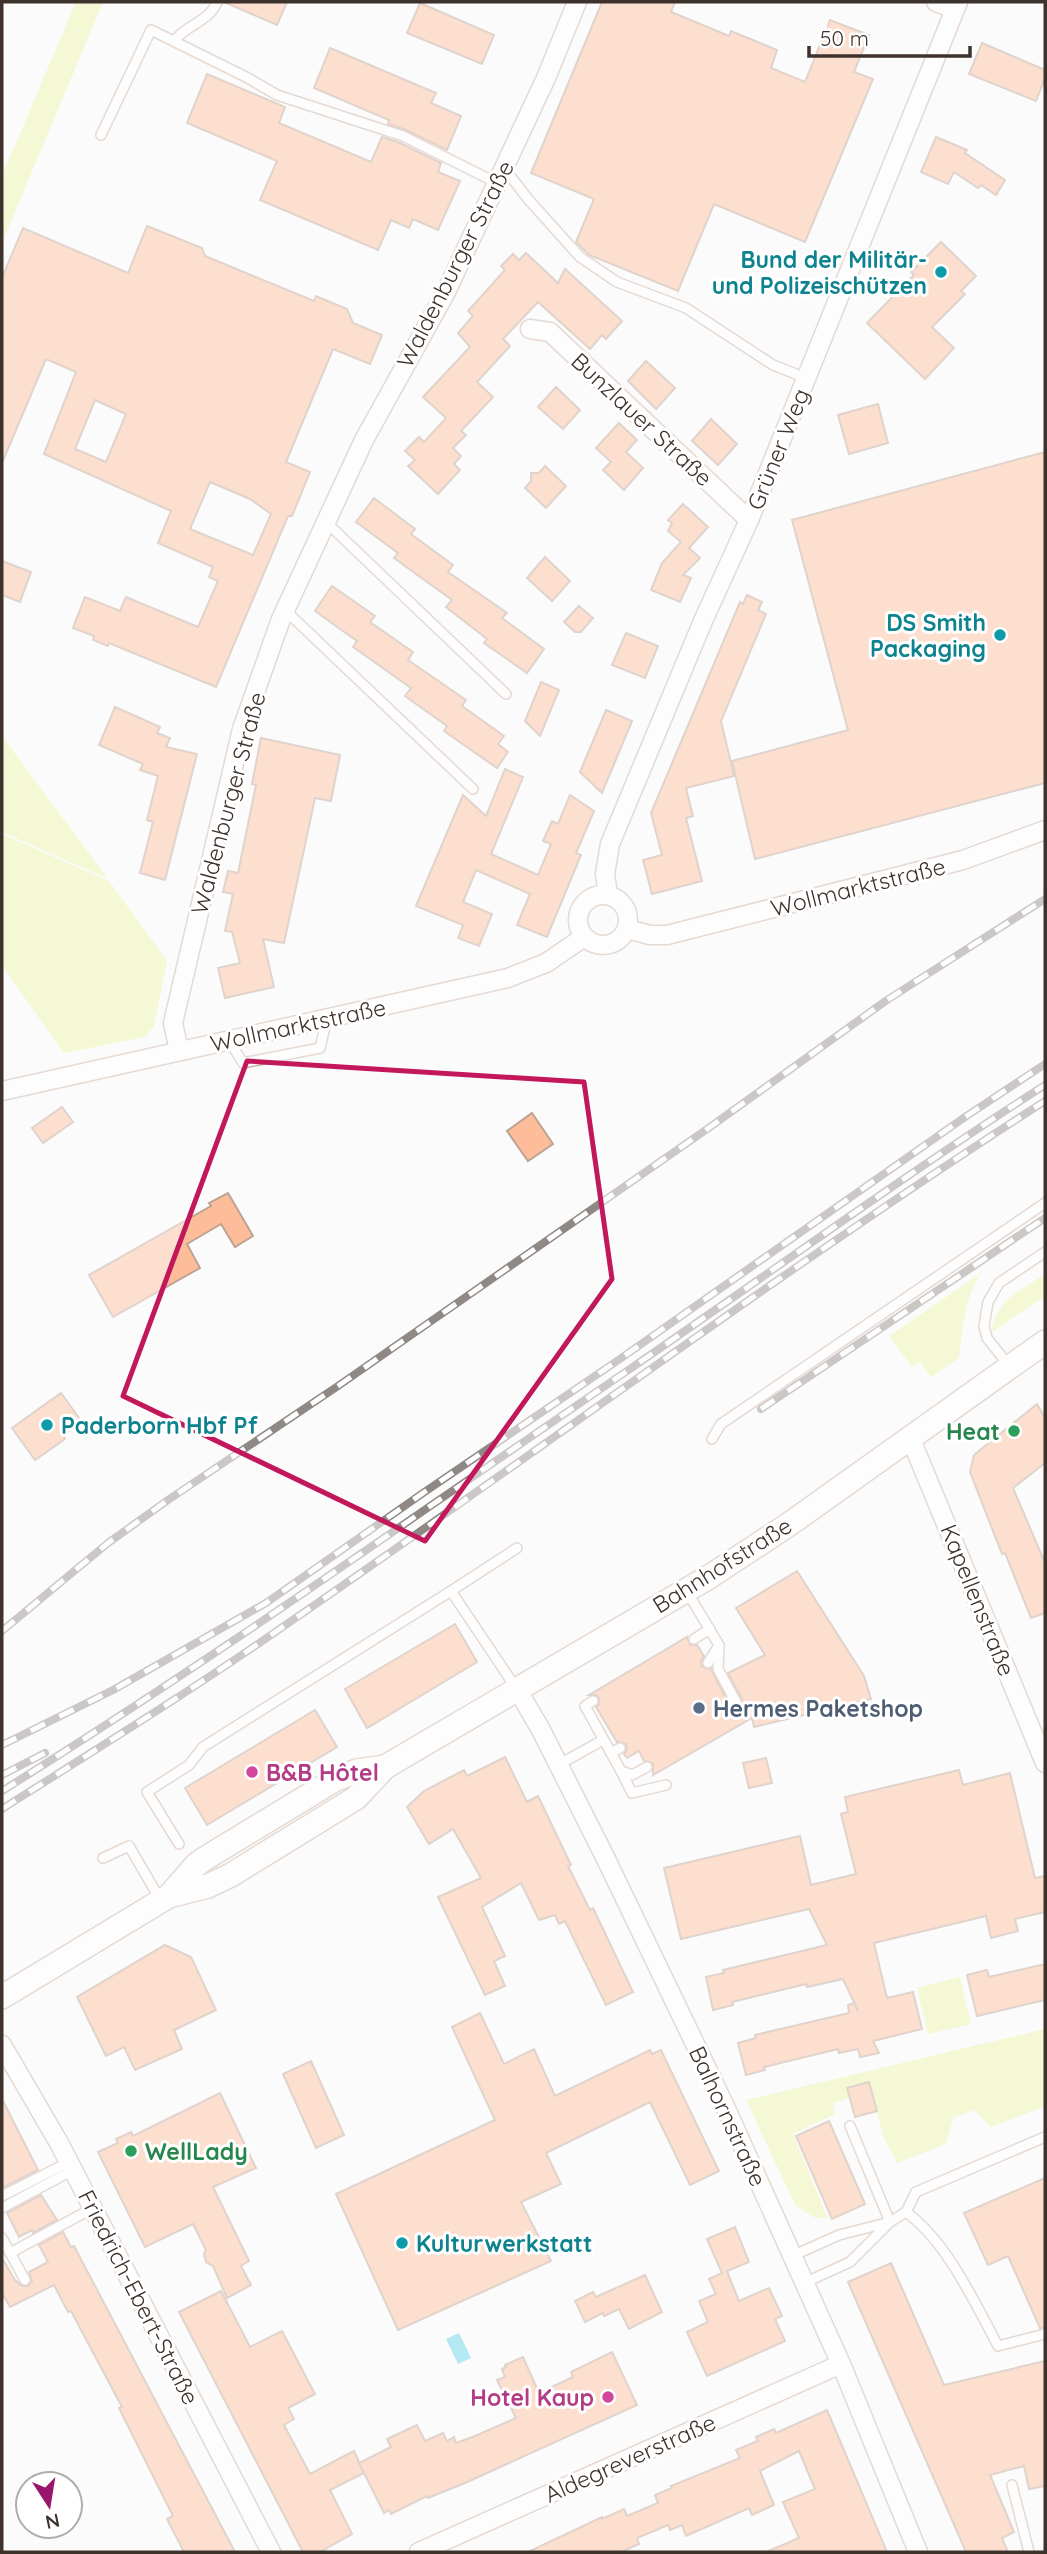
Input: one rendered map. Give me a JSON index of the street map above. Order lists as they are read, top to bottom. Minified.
{"streets":{"main road":["Bahnhofstraße"],"street":["Waldenburger Straße","Bunzlauer Straße","Grüner Weg","Wollmarktstraße","Kapellenstraße","Balhornstraße","Friedrich-Ebert-Straße","Aldegreverstraße"]},"crossings":[["Waldenburger Straße","Wollmarktstraße"],["Bunzlauer Straße","Grüner Weg"],["Grüner Weg","Wollmarktstraße"],["Bahnhofstraße","Kapellenstraße"],["Bahnhofstraße","Balhornstraße"],["Balhornstraße","Aldegreverstraße"]],"places":["Bund der Militär- und Polizeischützen","DS Smith Packaging","Paderborn Hbf Pf","Heat","Hermes Paketshop","B&B Hôtel","WellLady","Kulturwerkstatt","Hotel Kaup"],"scale_bar":"50 m","north":"bottom"}
